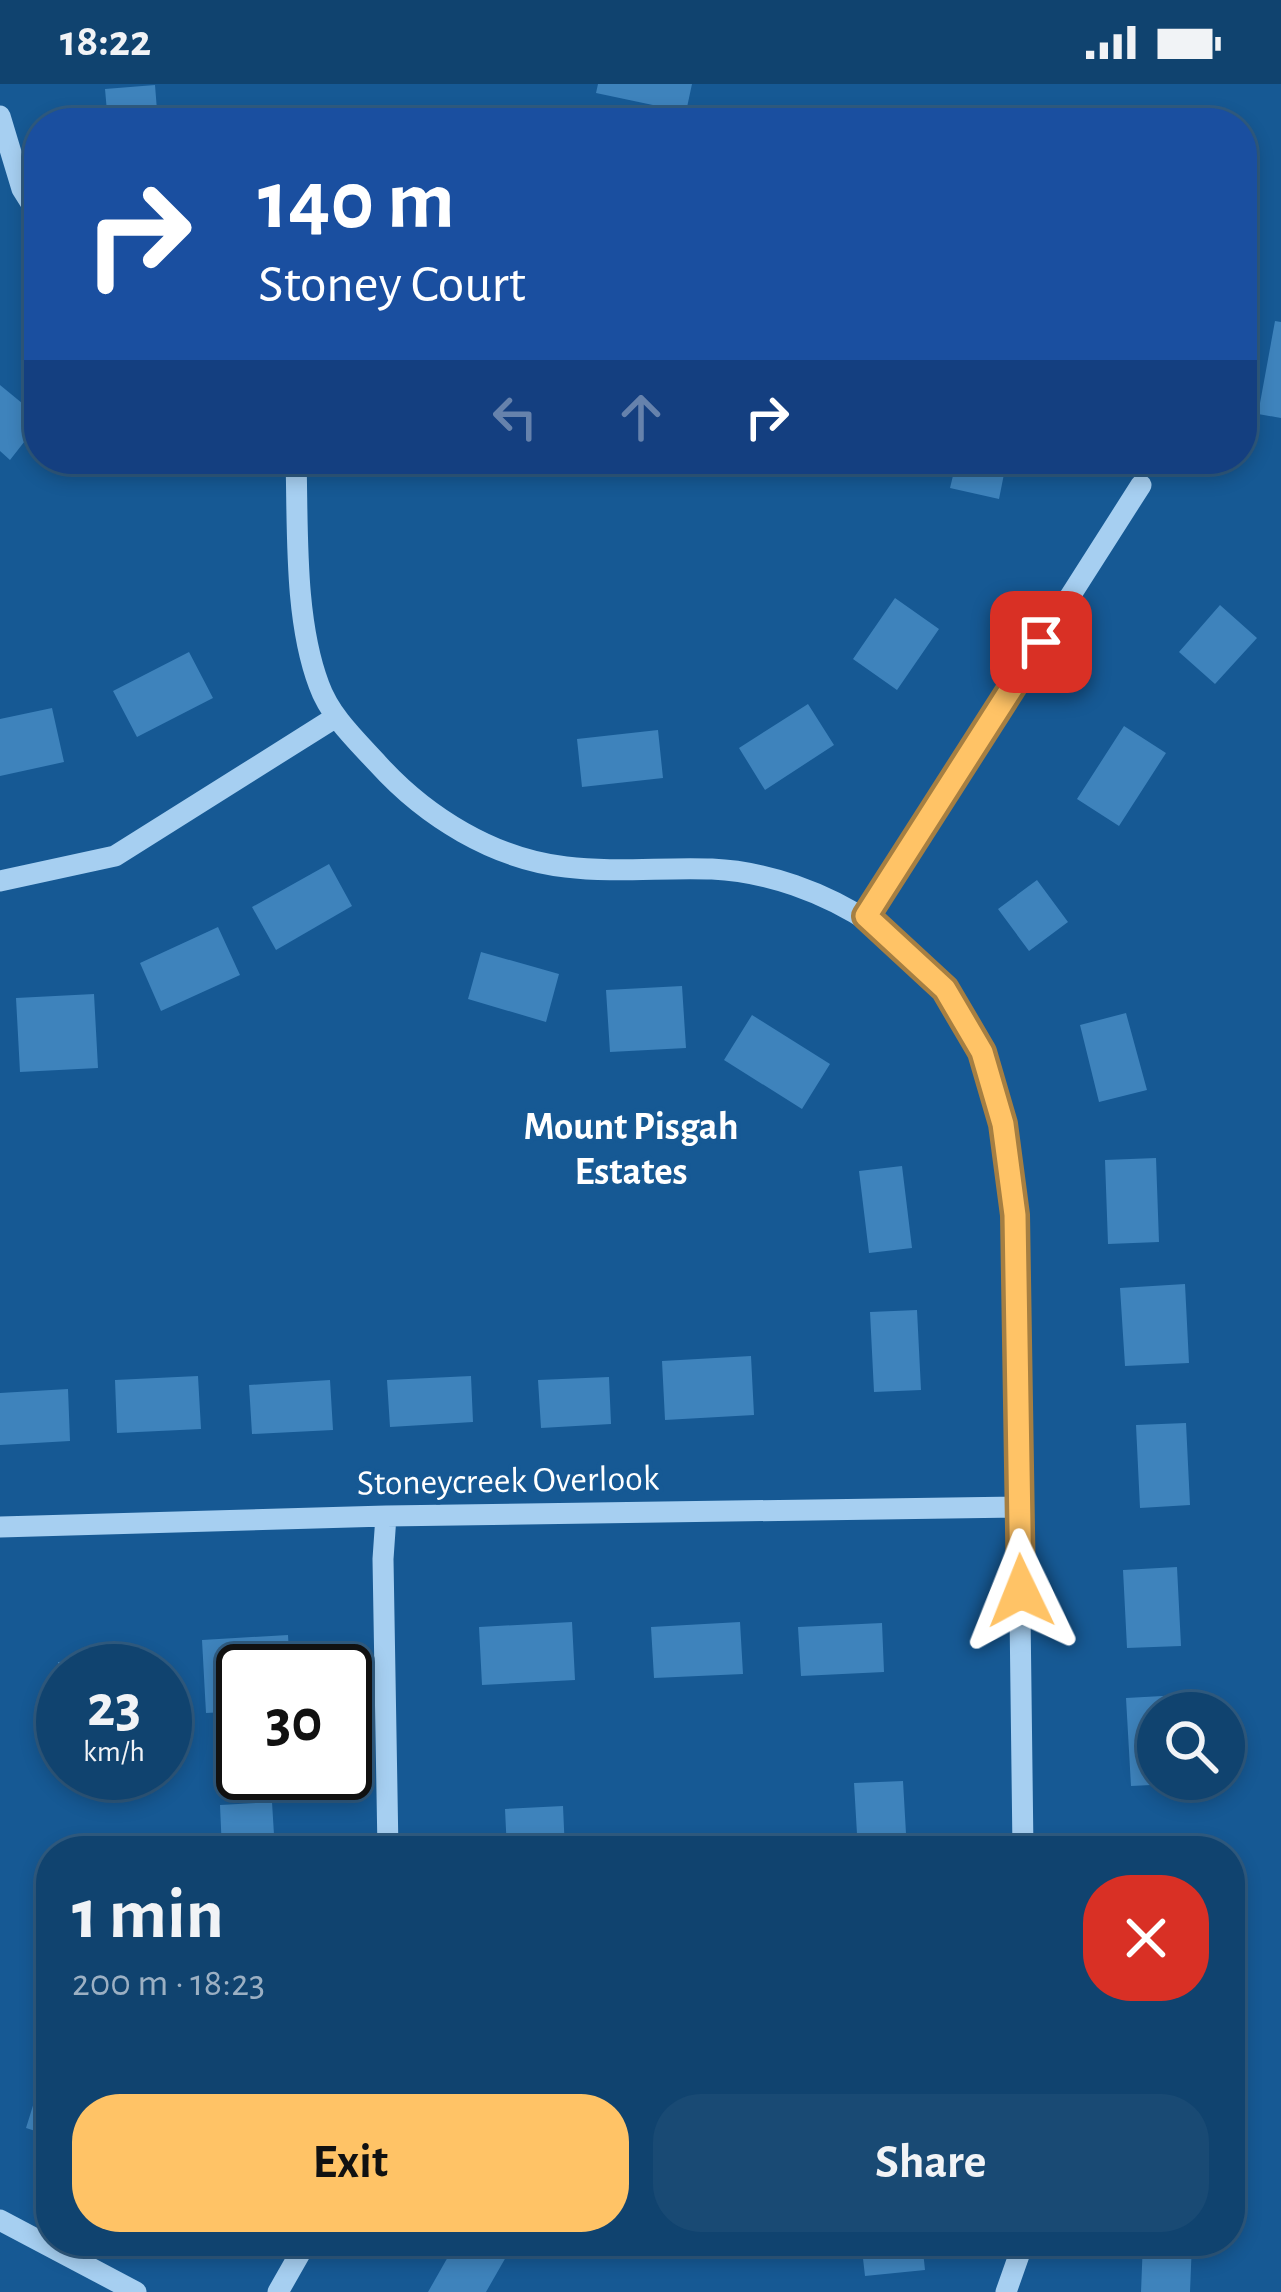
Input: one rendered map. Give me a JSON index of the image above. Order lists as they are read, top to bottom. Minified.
{"streets":{"street":["Stoneycreek Overlook"]},"districts":["Mount Pisgah Estates"],"page":{"status":"18:22","turn":["140 m","Stoney Court"],"speed":"23 km/h","limit":"30","heading":["1 min","200 m · 18:23"],"buttons":["Exit","Share"]}}
